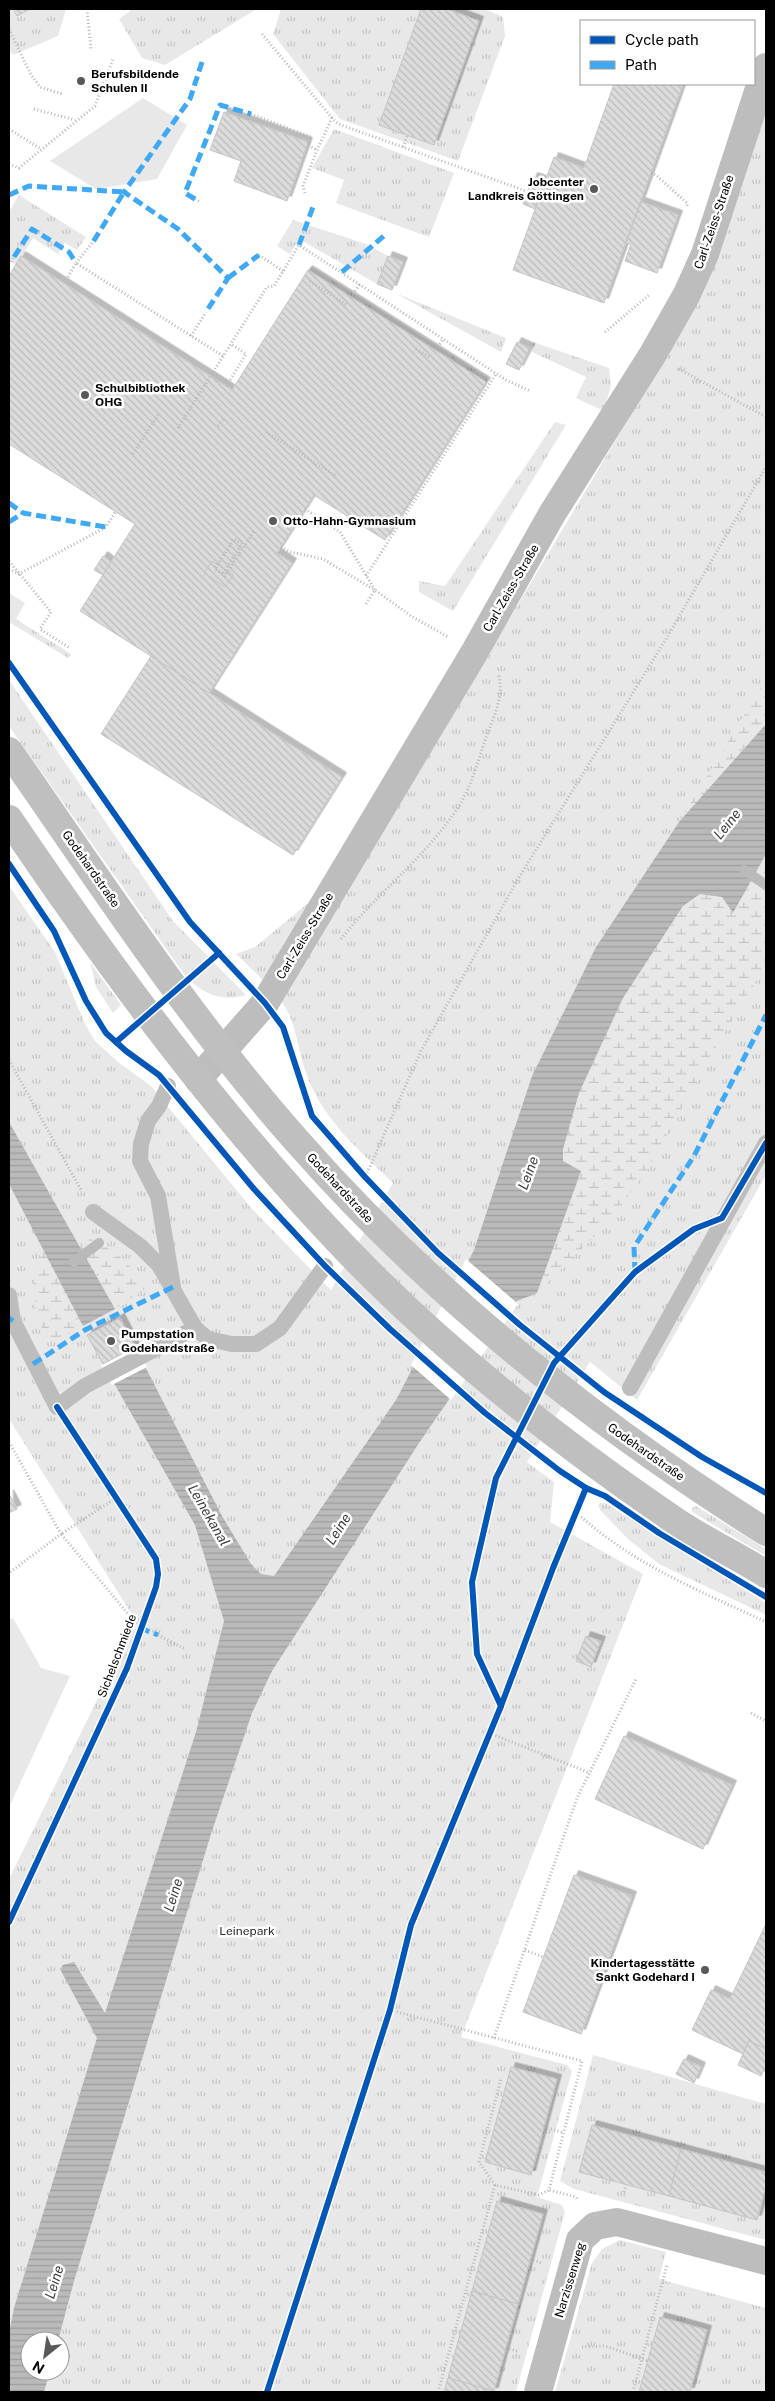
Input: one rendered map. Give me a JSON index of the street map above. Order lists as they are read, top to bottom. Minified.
{"streets":{"street":["Carl-Zeiss-Straße","Godehardstraße","Narzissenweg"],"cycle path":["Sichelschmiede"]},"crossings":[["Carl-Zeiss-Straße","Godehardstraße"]],"water":["Leine","Leinekanal"],"parks":["Leinepark"],"places":["Berufsbildende Schulen II","Jobcenter Landkreis Göttingen","Schulbibliothek OHG","Otto-Hahn-Gymnasium","Pumpstation Godehardstraße","Kindertagesstätte Sankt Godehard I"],"legend":["Cycle path","Path"],"north":"bottom left"}
